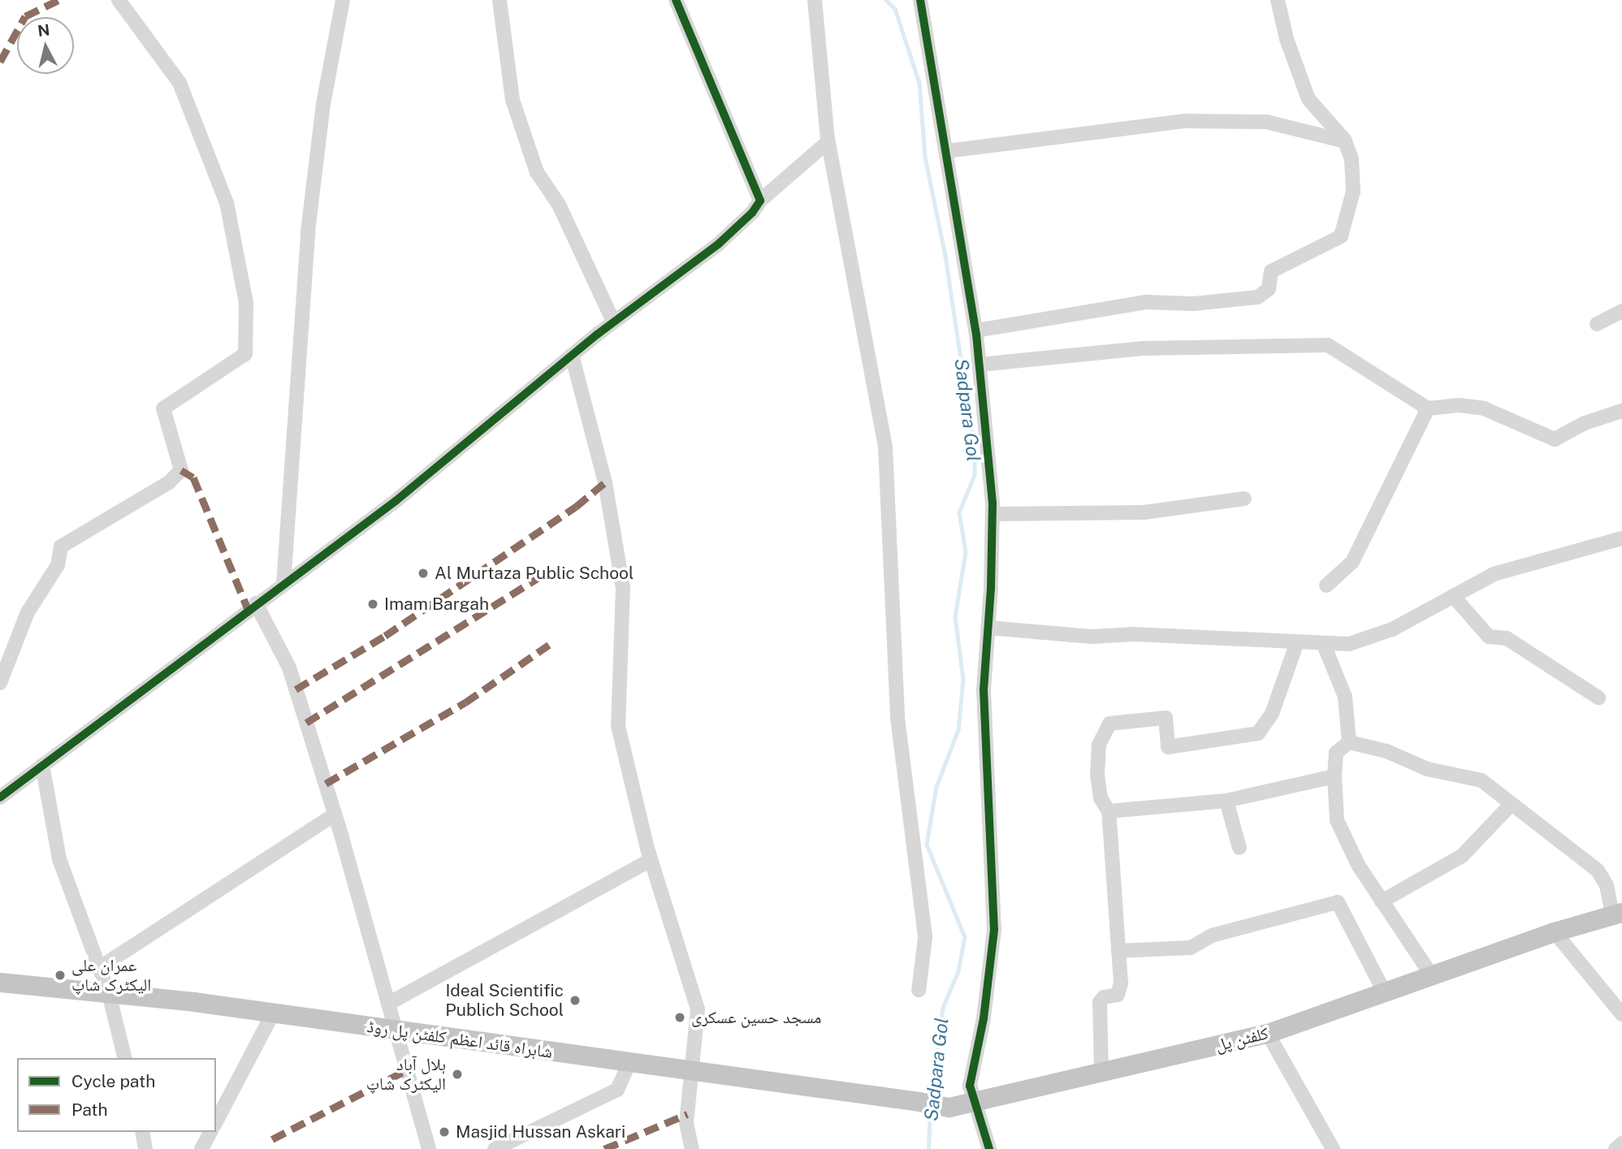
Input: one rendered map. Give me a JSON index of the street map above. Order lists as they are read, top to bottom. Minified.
{"streets":{"highway":["شاہراہ قائد اعظم کلفٹن پل روڈ","کلفٹن پل"]},"crossings":[["شاہراہ قائد اعظم کلفٹن پل روڈ","کلفٹن پل"]],"water":["Sadpara Gol"],"places":["Al Murtaza Public School","Imam Bargah","عمران علی الیکٹرک شاپ","Ideal Scientific Publich School","مسجد حسین عسکری","ہلال آباد الیکٹرک شاپ","Masjid Hussan Askari"],"legend":["Cycle path","Path"],"north":"top"}
